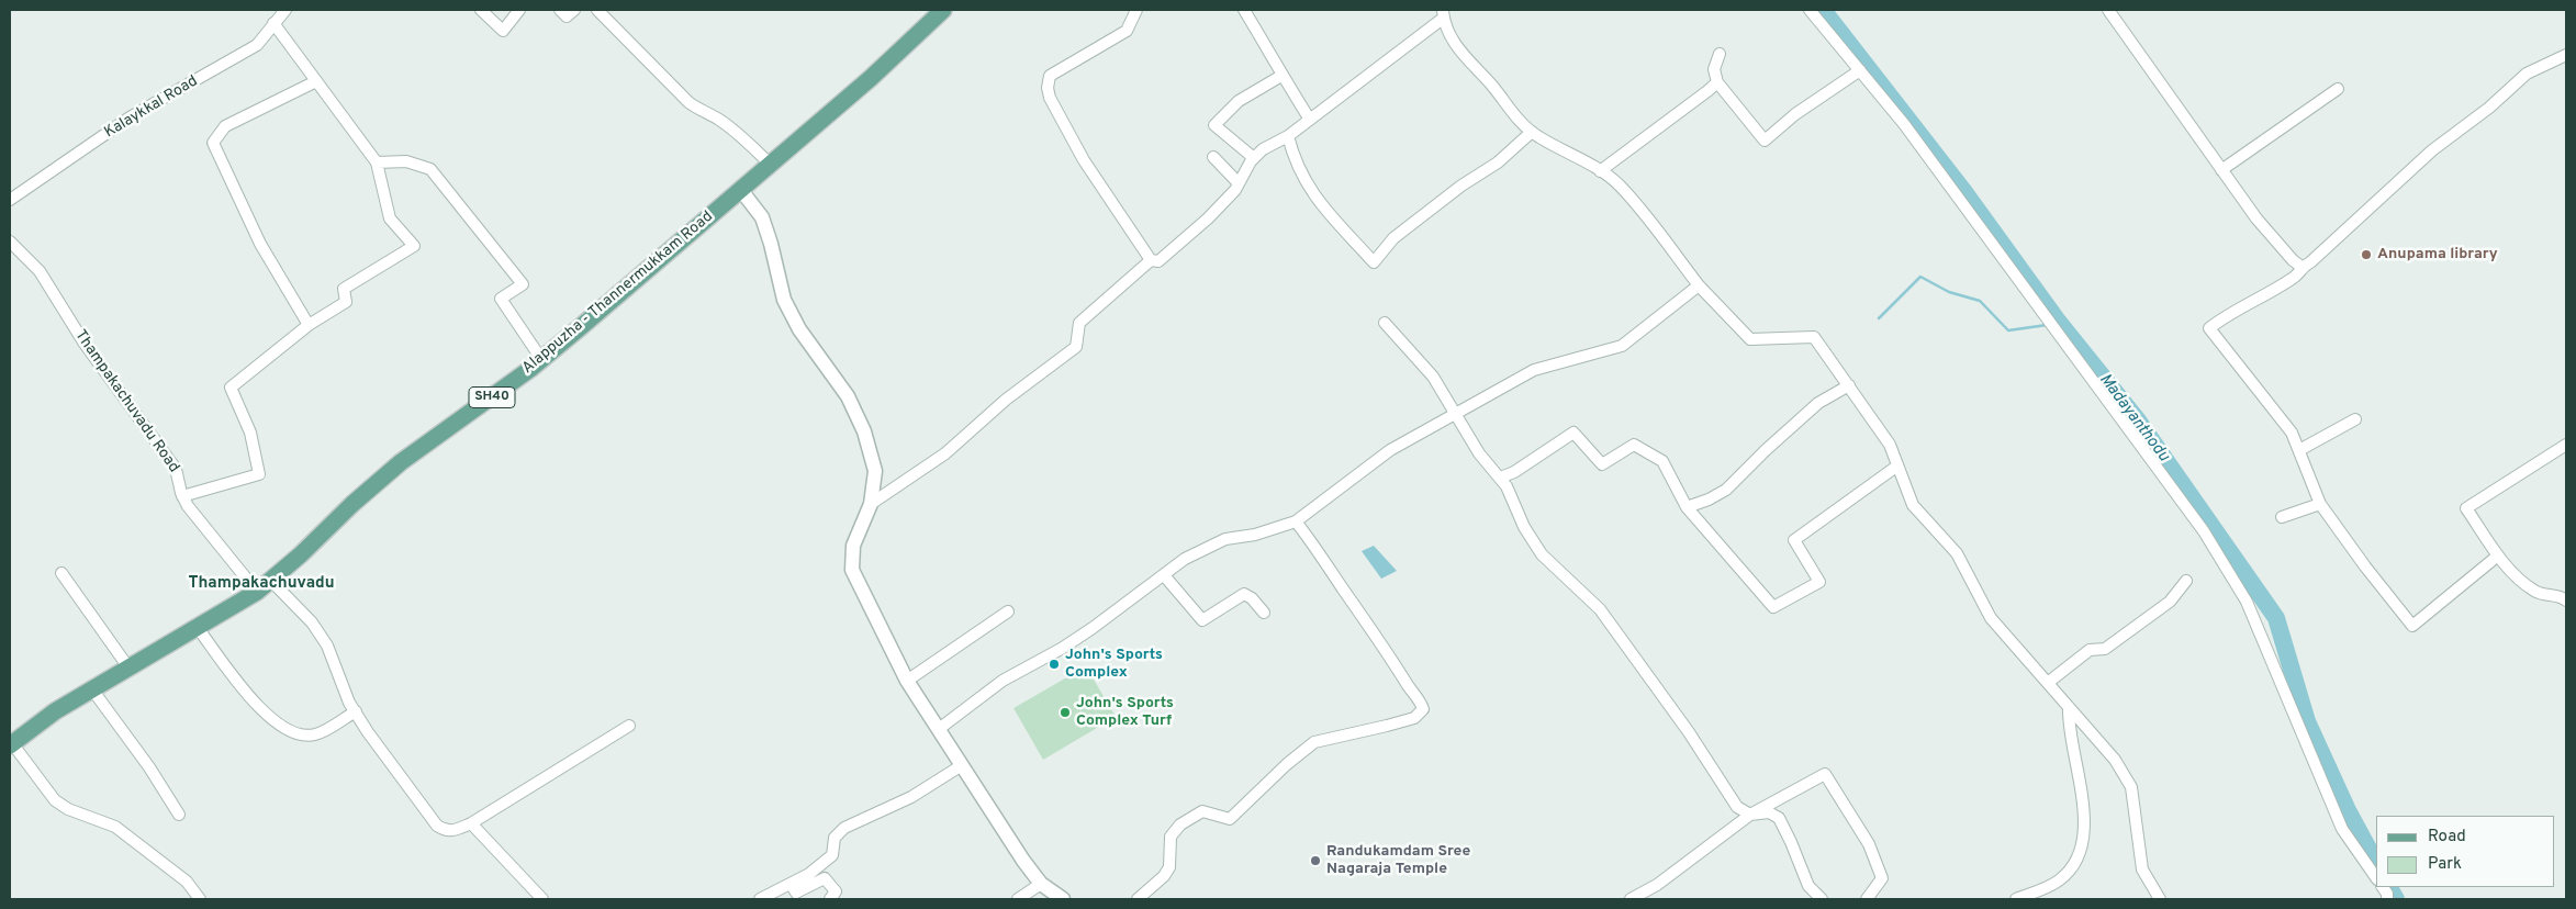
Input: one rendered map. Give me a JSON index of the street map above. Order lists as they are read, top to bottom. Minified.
{"streets":{"main road":["Alappuzha - Thannermukkam Road","SH40"],"street":["Kalaykkal Road","Thampakachuvadu Road"]},"crossings":[["Alappuzha - Thannermukkam Road","Thampakachuvadu Road"]],"districts":["Thampakachuvadu"],"water":["Madayanthodu"],"places":["Anupama library","John's Sports Complex","John's Sports Complex Turf","Randukamdam Sree Nagaraja Temple"],"legend":["Road","Park"]}
